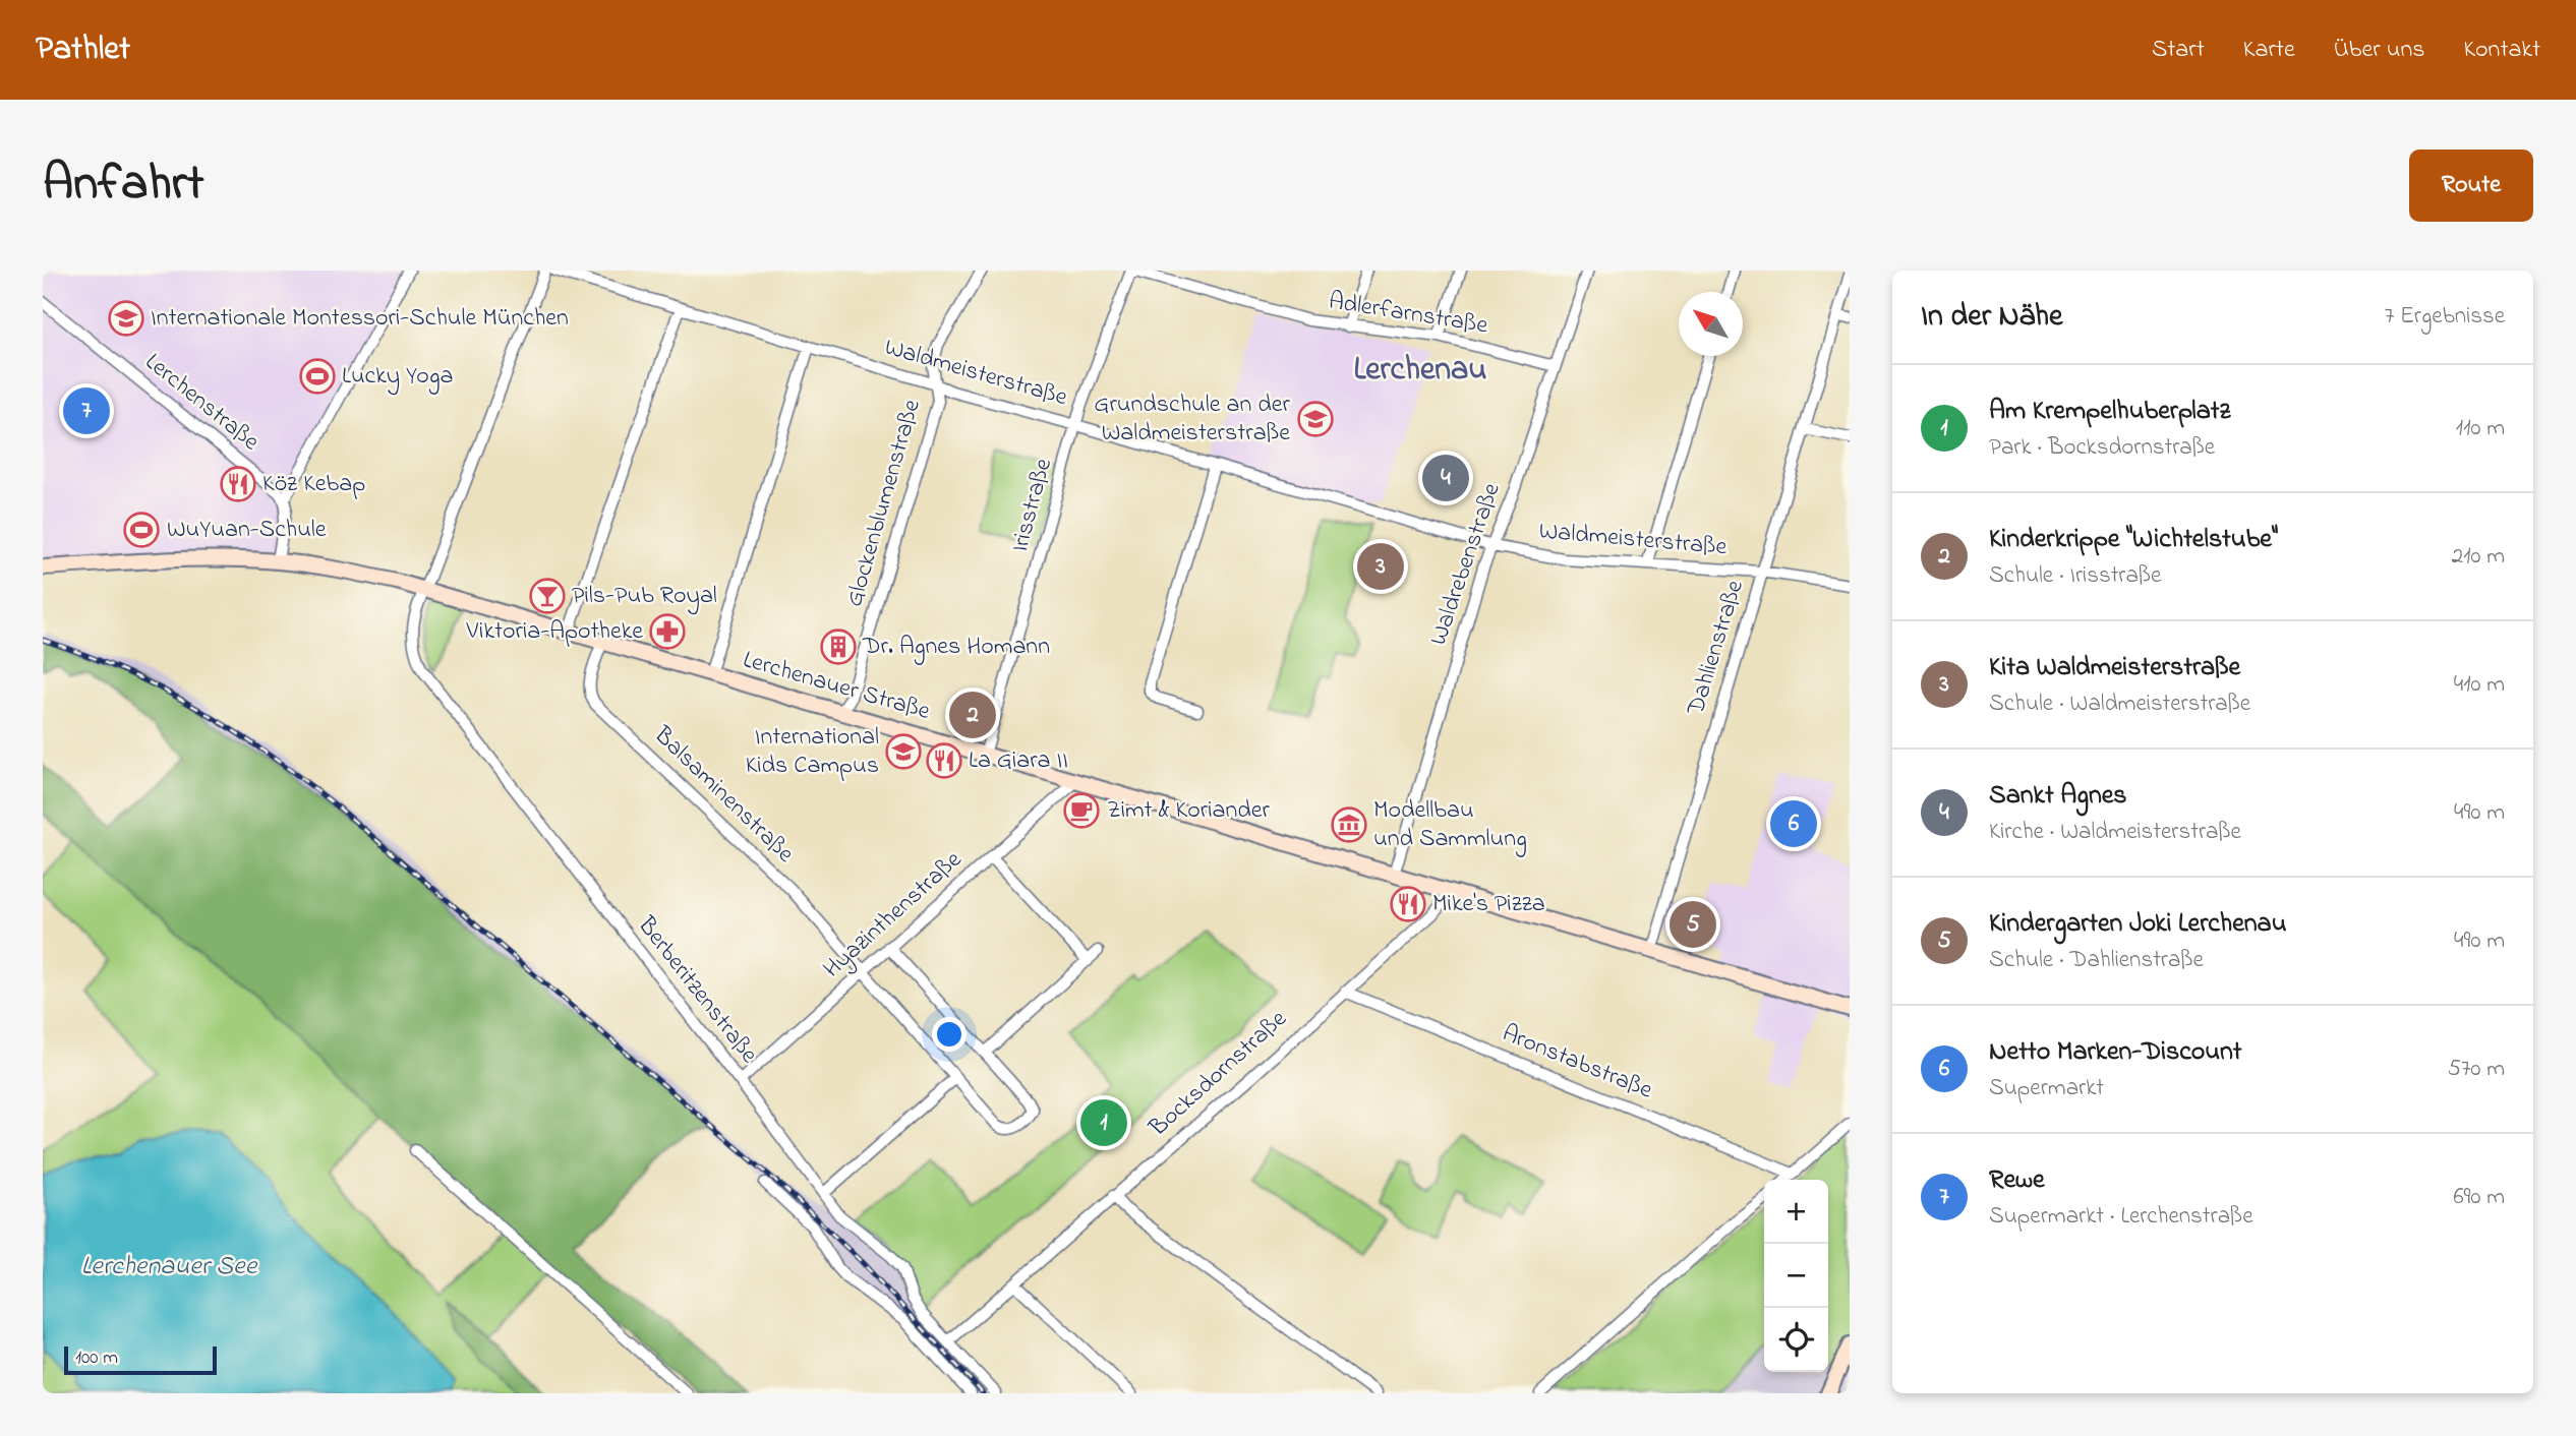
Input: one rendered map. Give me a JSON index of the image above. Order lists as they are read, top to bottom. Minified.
{"streets":{"main road":["Lerchenauer Straße"],"street":["Adlerfarnstraße","Waldmeisterstraße","Lerchenstraße","Glockenblumenstraße","Irisstraße","Waldrebenstraße","Dahlienstraße","Balsaminenstraße","Hyazinthenstraße","Berberitzenstraße","Aronstabstraße","Bocksdornstraße"]},"crossings":[["Adlerfarnstraße","Irisstraße"],["Adlerfarnstraße","Waldrebenstraße"],["Waldmeisterstraße","Glockenblumenstraße"],["Waldmeisterstraße","Irisstraße"],["Waldmeisterstraße","Waldrebenstraße"],["Waldmeisterstraße","Dahlienstraße"],["Glockenblumenstraße","Lerchenauer Straße"],["Irisstraße","Lerchenauer Straße"],["Waldrebenstraße","Lerchenauer Straße"],["Dahlienstraße","Lerchenauer Straße"],["Lerchenauer Straße","Balsaminenstraße"],["Lerchenauer Straße","Hyazinthenstraße"],["Lerchenauer Straße","Berberitzenstraße"],["Lerchenauer Straße","Bocksdornstraße"],["Balsaminenstraße","Hyazinthenstraße"],["Hyazinthenstraße","Berberitzenstraße"],["Berberitzenstraße","Bocksdornstraße"],["Aronstabstraße","Bocksdornstraße"]],"districts":["Lerchenau"],"water":["Lerchenauer See"],"places":{"school or university":["Internationale Montessori-Schule München","Grundschule an der Waldmeisterstraße","International Kids Campus"],"sports":["Lucky Yoga","WuYuan-Schule"],"restaurant":["Köz Kebap","La Giara II","Mike's Pizza"],"bar":["Pils-Pub Royal"],"pharmacy":["Viktoria-Apotheke"],"building":["Dr. Agnes Homann"],"cafe":["Zimt & Koriander"],"museum":["Modellbau und Sammlung"]},"scale_bar":"100 m","north":"top left","page":{"header":"Pathlet","nav":["Start","Karte","Über uns","Kontakt"],"title":"Anfahrt","buttons":"Route","heading":["In der Nähe","7 Ergebnisse"],"list":[{"mark":"1","name":"Am Krempelhuberplatz","note":"Park · Bocksdornstraße","value":"110 m"},{"mark":"2","name":"Kinderkrippe \"Wichtelstube\"","note":"Schule · Irisstraße","value":"210 m"},{"mark":"3","name":"Kita Waldmeisterstraße","note":"Schule · Waldmeisterstraße","value":"410 m"},{"mark":"4","name":"Sankt Agnes","note":"Kirche · Waldmeisterstraße","value":"490 m"},{"mark":"5","name":"Kindergarten Joki Lerchenau","note":"Schule · Dahlienstraße","value":"490 m"},{"mark":"6","name":"Netto Marken-Discount","note":"Supermarkt","value":"570 m"},{"mark":"7","name":"Rewe","note":"Supermarkt · Lerchenstraße","value":"690 m"}],"pins":["7","4","3","2","6","5","1"],"map_buttons":["+","−"],"scale":"100 m"}}
